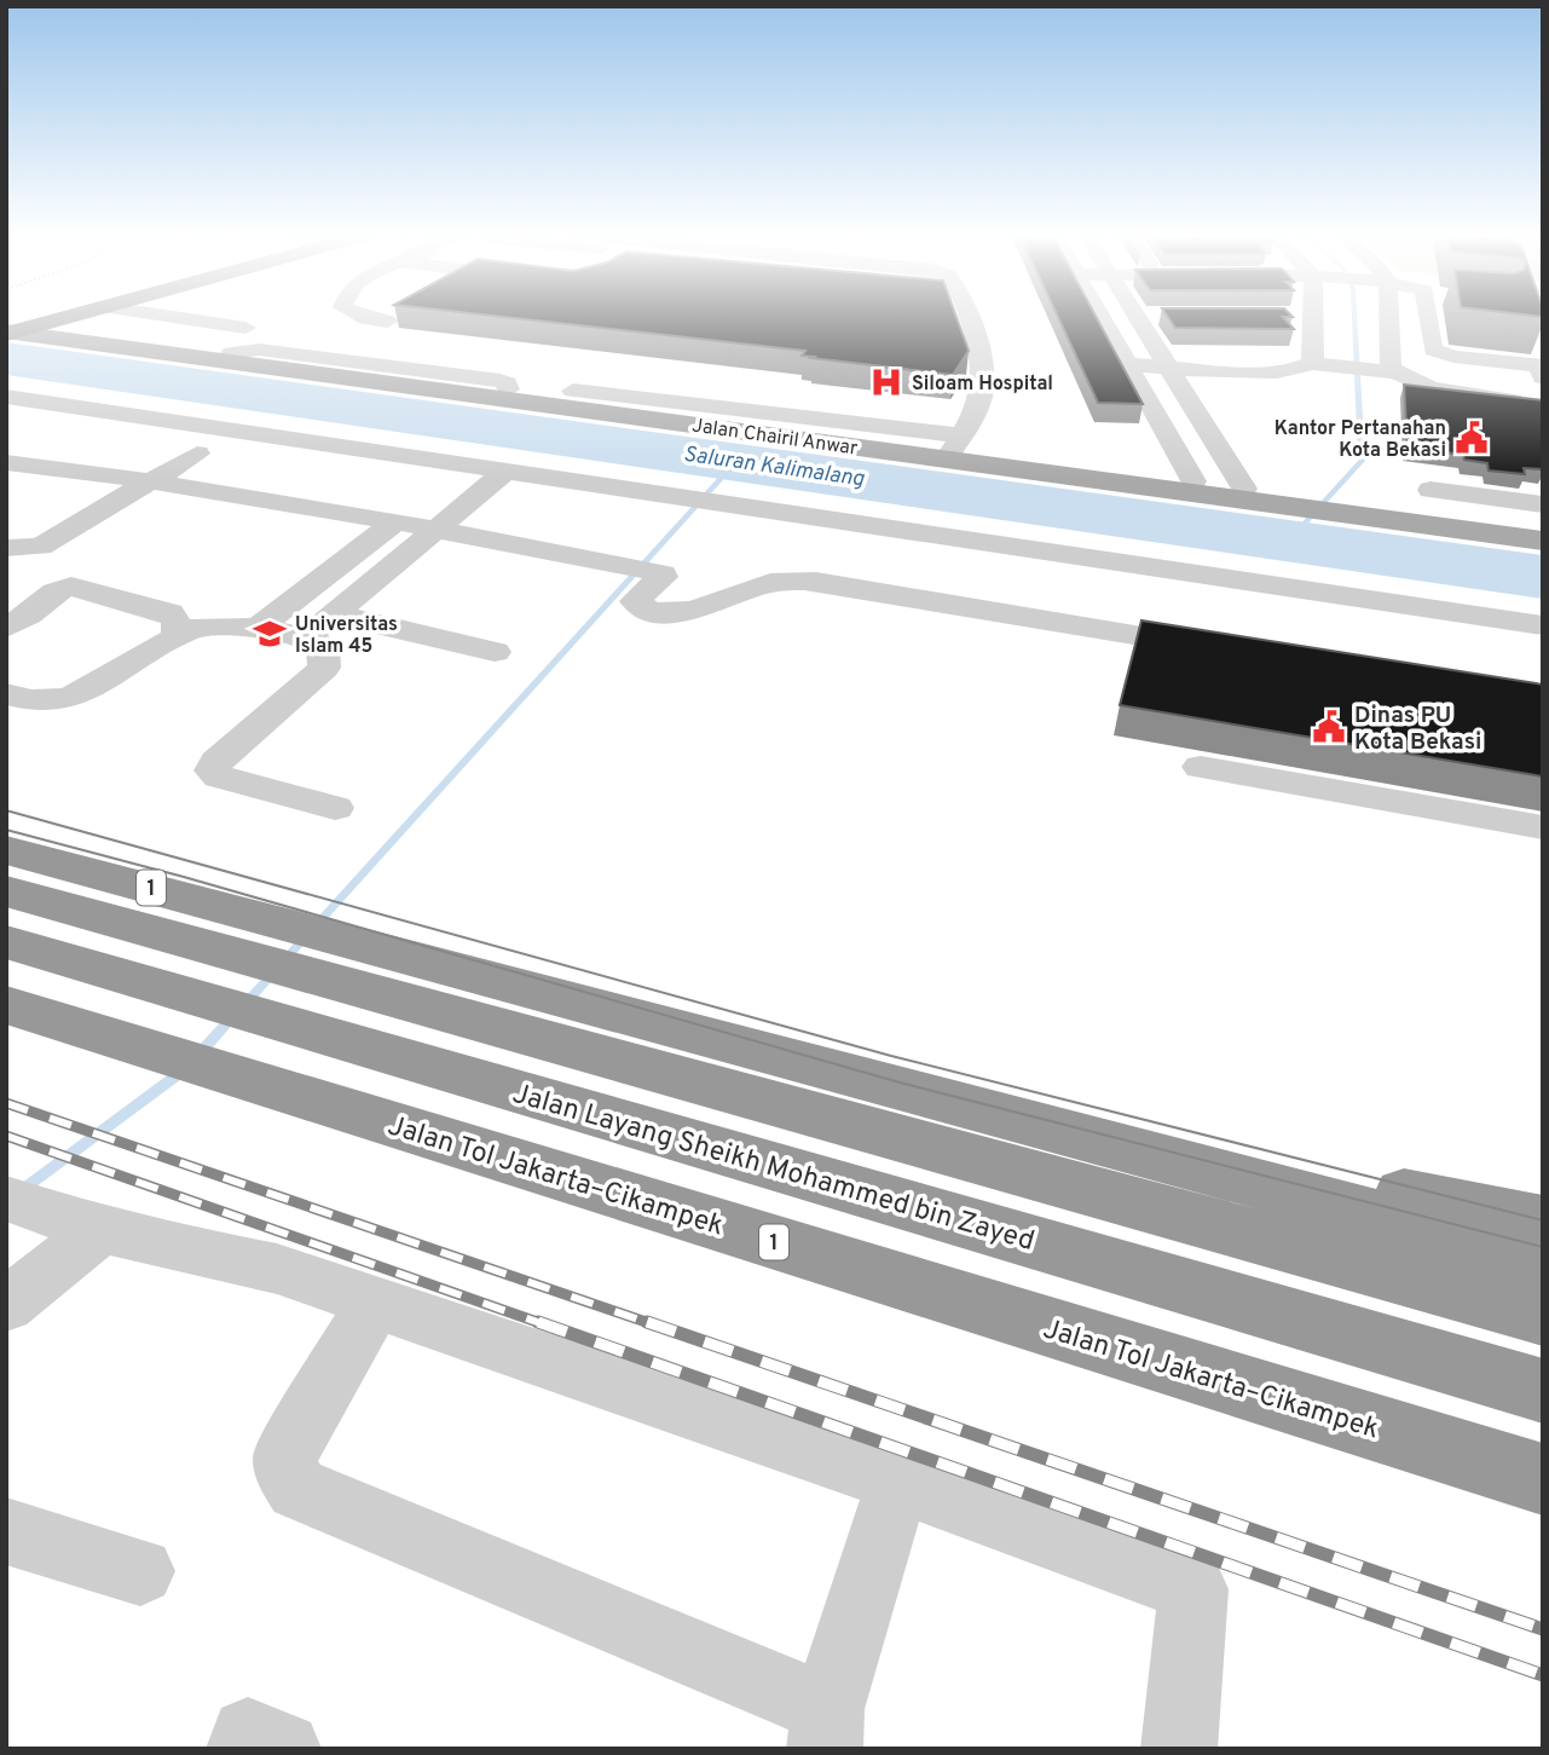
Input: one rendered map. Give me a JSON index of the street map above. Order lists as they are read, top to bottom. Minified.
{"streets":{"highway":["1","Jalan Layang Sheikh Mohammed bin Zayed","Jalan Tol Jakarta–Cikampek"],"main road":["Jalan Chairil Anwar"]},"water":["Saluran Kalimalang"],"places":{"hospital":["Siloam Hospital"],"public building":["Kantor Pertanahan Kota Bekasi","Dinas PU Kota Bekasi"],"school or university":["Universitas Islam 45"]}}
